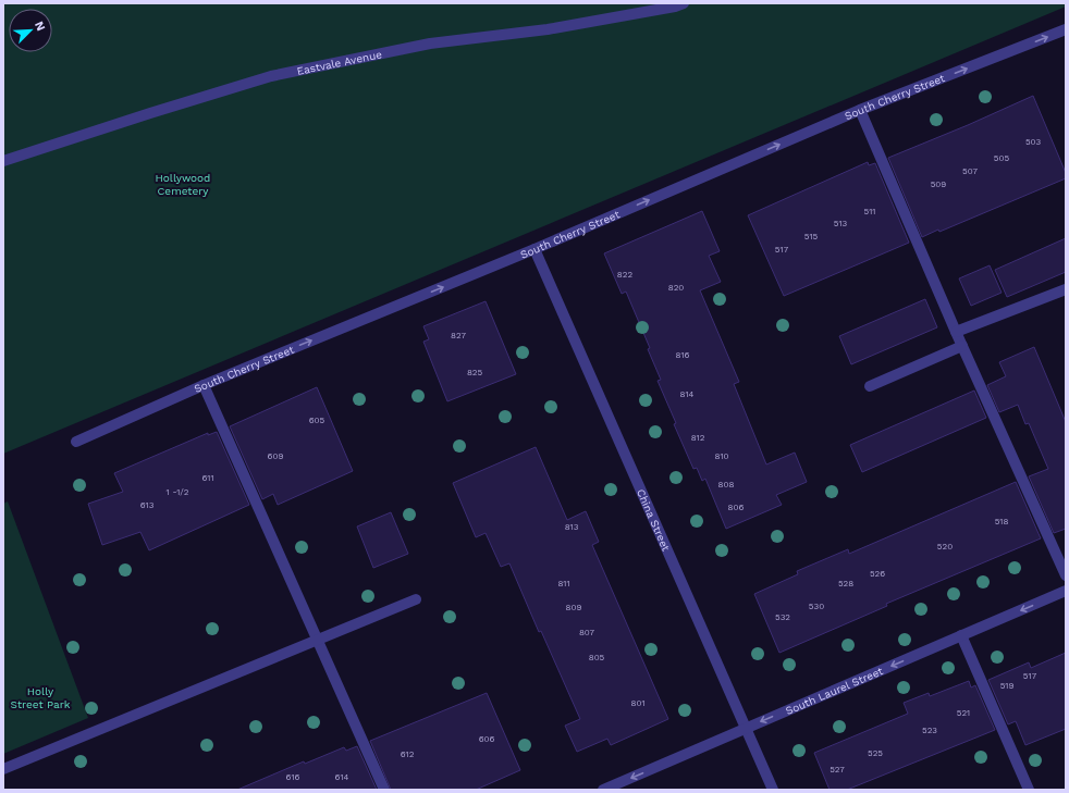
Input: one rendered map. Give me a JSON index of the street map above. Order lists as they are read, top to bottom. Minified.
{"streets":{"street":["Eastvale Avenue","South Cherry Street","China Street","South Laurel Street"]},"crossings":[["South Cherry Street","China Street"],["China Street","South Laurel Street"]],"one_way":["South Cherry Street","South Laurel Street"],"parks":["Hollywood Cemetery","Holly Street Park"],"house_numbers":["503","505","507","509","511","513","515","517","822","820","827","816","825","814","605","812","609","810","611","808","1 -1/2","613","806","518","813","520","526","811","528","530","809","532","807","805","517","519","801","521","523","606","525","612","527","616","614"],"north":"top right"}
